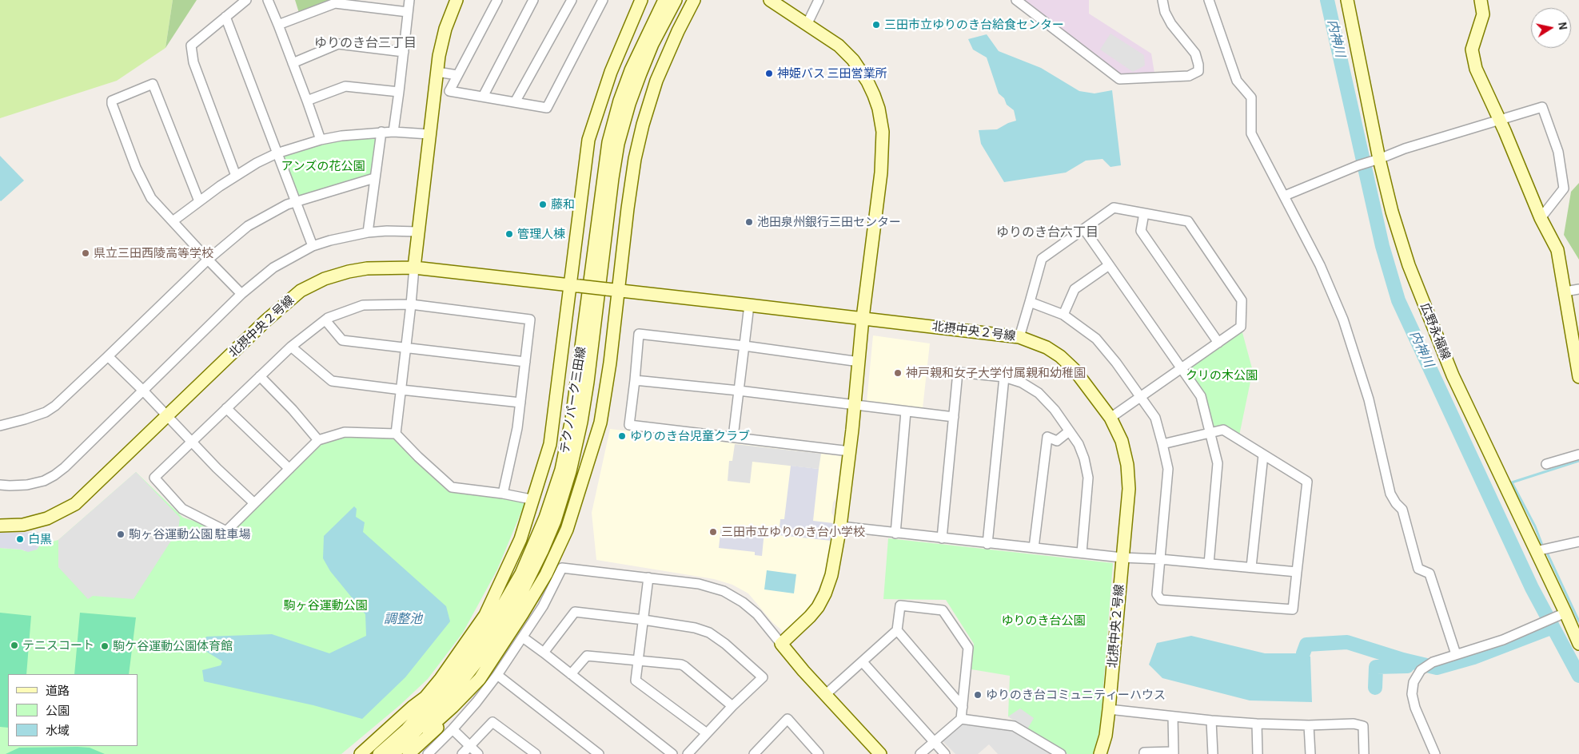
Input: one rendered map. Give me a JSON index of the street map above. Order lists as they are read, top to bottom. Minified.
{"streets":{"main road":["北摂中央２号線","広野永福線","テクノパーク三田線"]},"districts":["ゆりのき台三丁目","ゆりのき台六丁目"],"water":["内神川","調整池"],"parks":["アンズの花公園","クリの木公園","駒ヶ谷運動公園","ゆりのき台公園"],"places":["三田市立ゆりのき台給食センター","神姫バス 三田営業所","藤和","池田泉州銀行三田センター","管理人棟","県立三田西陵高等学校","神戸親和女子大学付属親和幼稚園","ゆりのき台児童クラブ","三田市立ゆりのき台小学校","駒ヶ谷運動公園 駐車場","白黒","テニスコート","駒ケ谷運動公園体育館","ゆりのき台コミュニティーハウス"],"legend":["道路","公園","水域"],"north":"right"}
